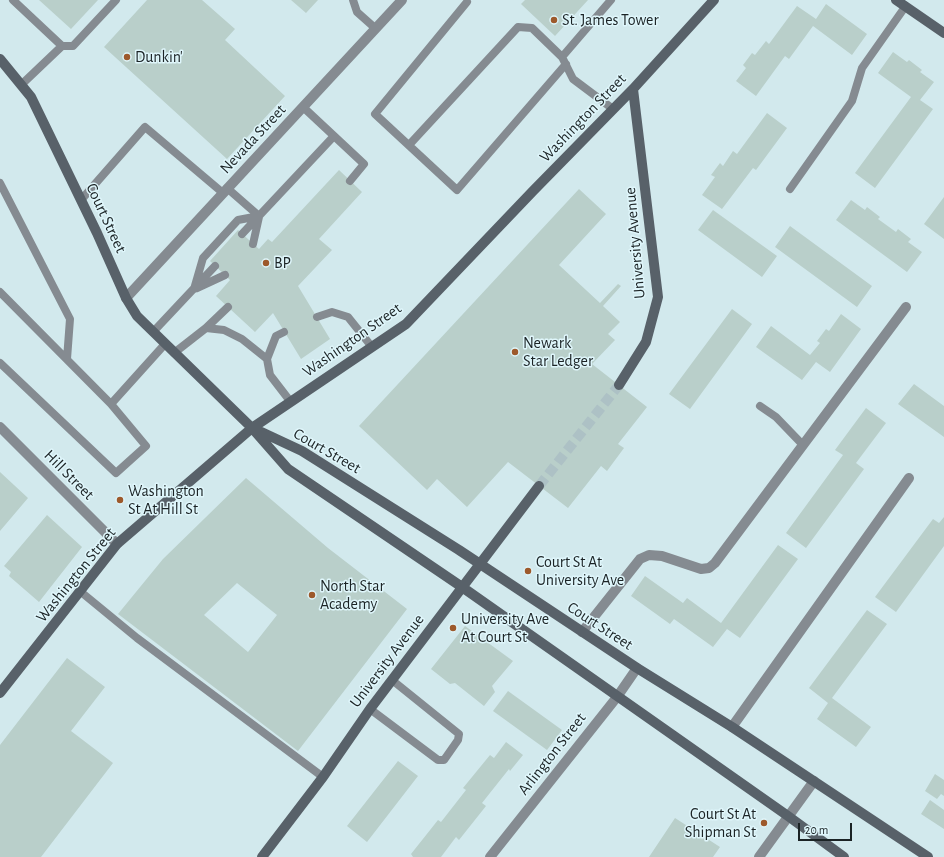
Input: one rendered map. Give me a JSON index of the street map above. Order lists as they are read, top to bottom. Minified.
{"streets":{"street":["Washington Street","Nevada Street","Court Street","University Avenue","Hill Street","Arlington Street"]},"crossings":[["Washington Street","Court Street"],["Washington Street","University Avenue"],["Washington Street","Hill Street"],["Nevada Street","Court Street"],["Court Street","University Avenue"],["Court Street","Arlington Street"]],"places":["St. James Tower","Dunkin'","BP","Newark Star Ledger","Washington St At Hill St","Court St At University Ave","North Star Academy","University Ave At Court St","Court St At Shipman St"],"scale_bar":"20 m"}
